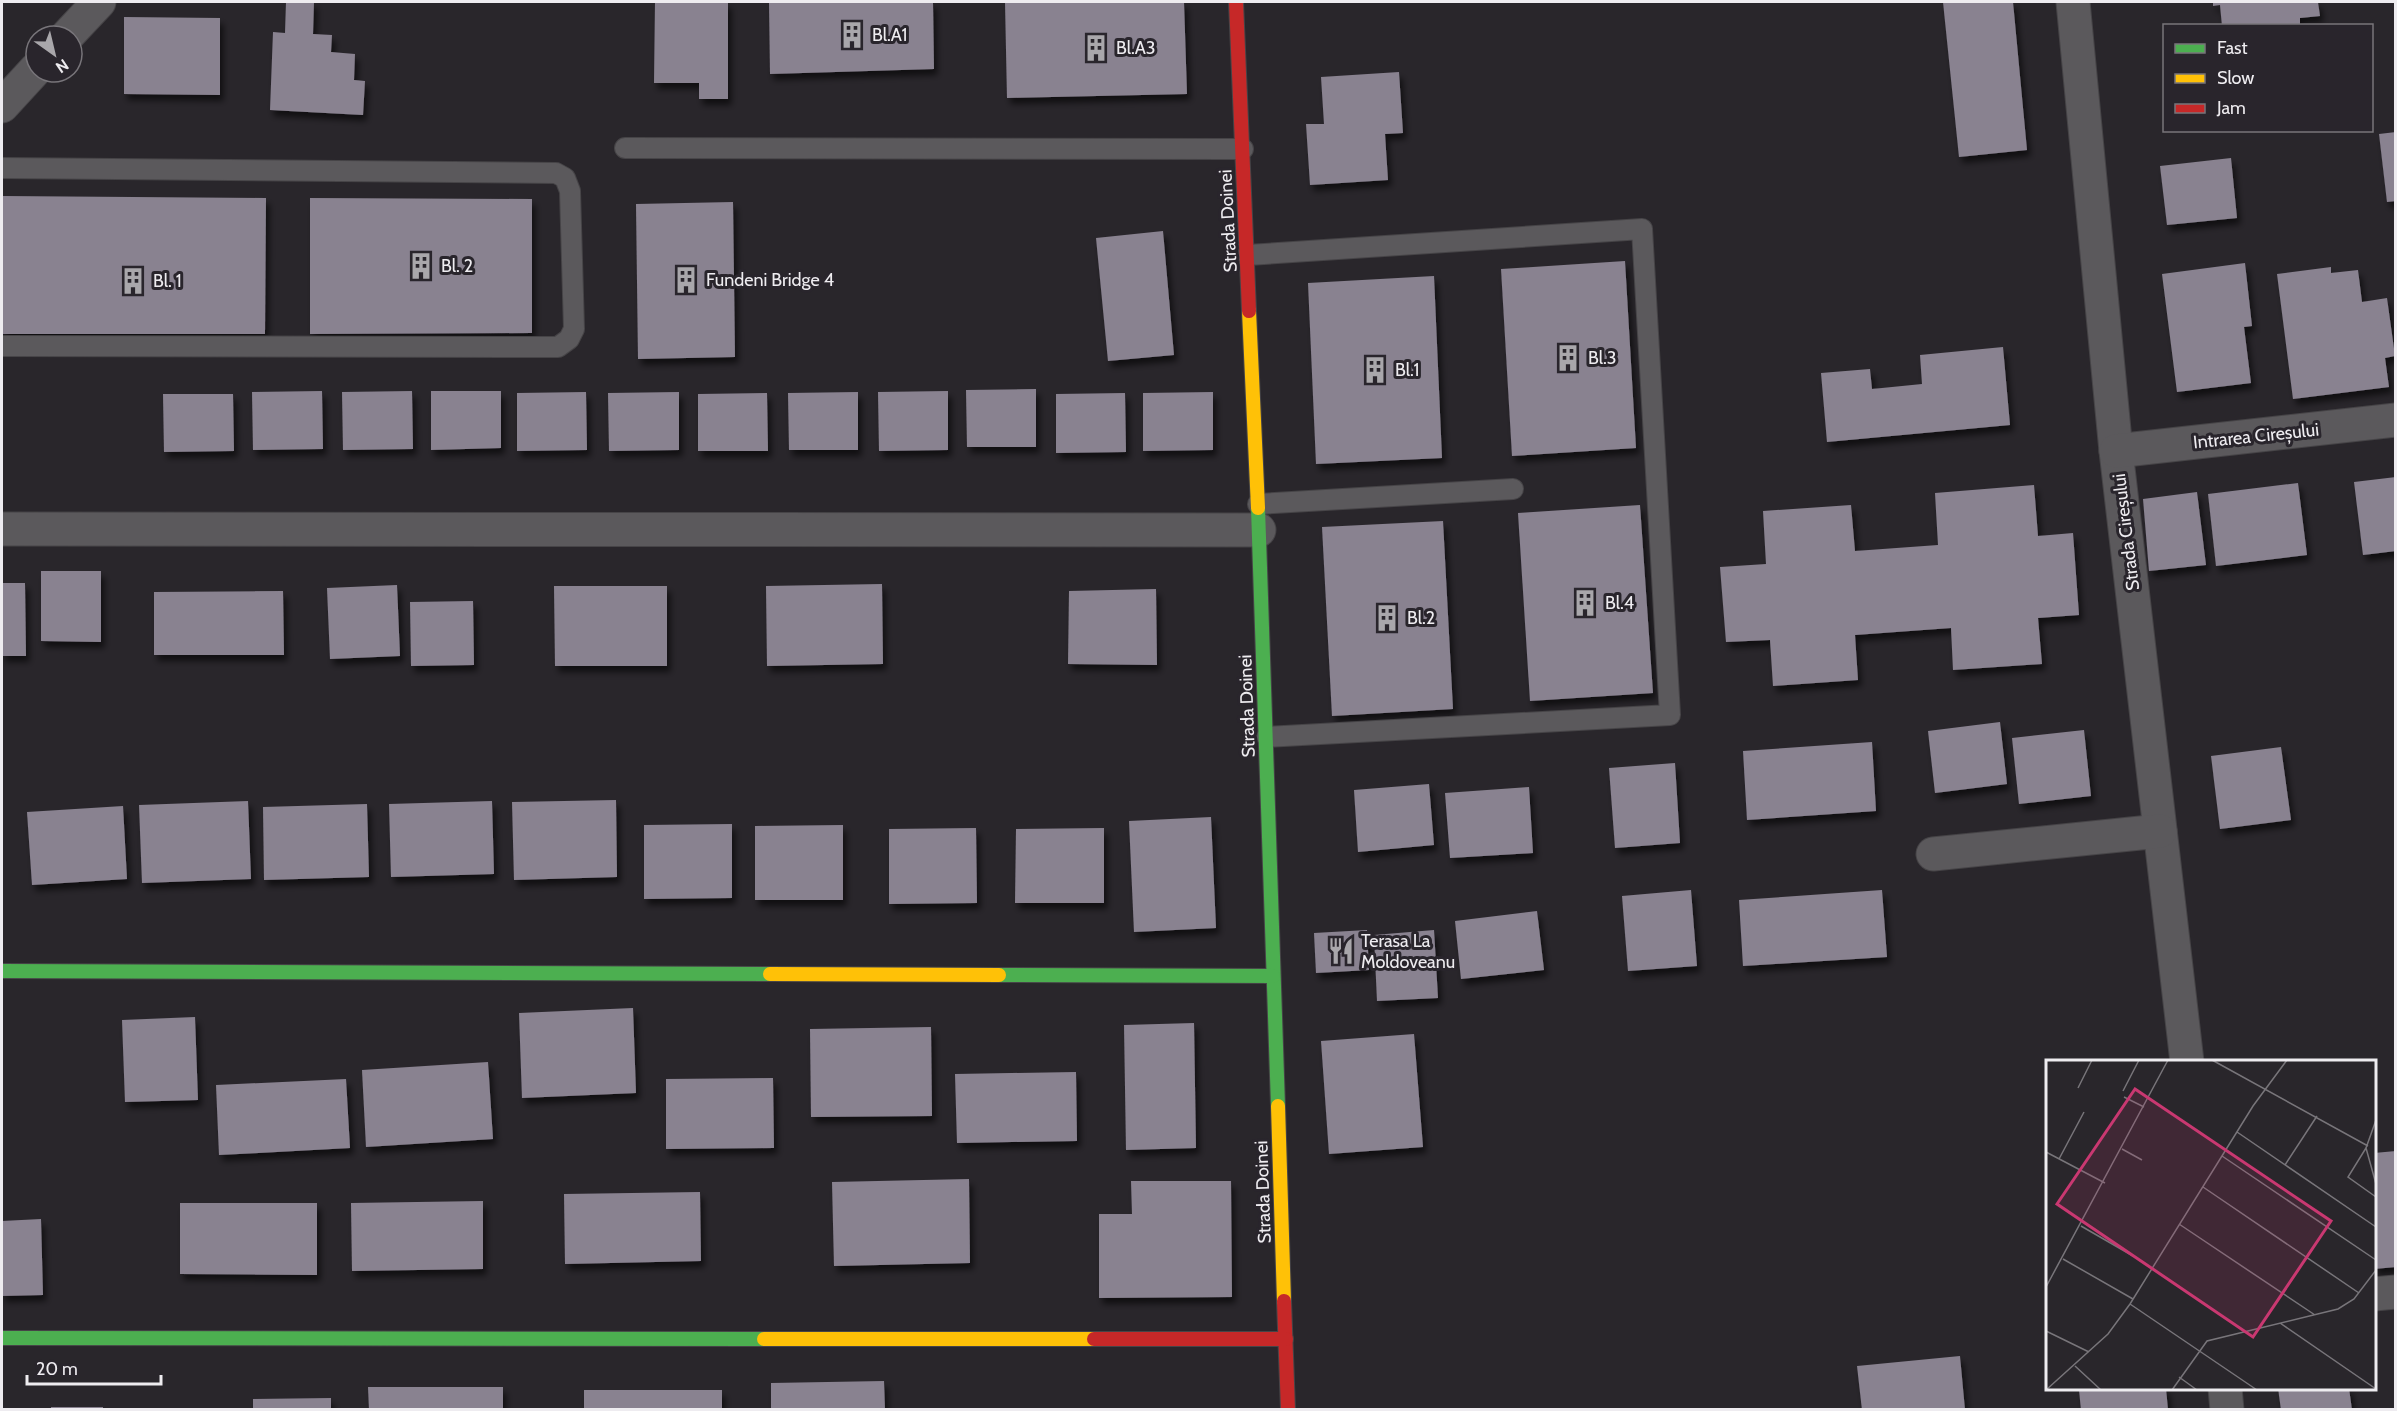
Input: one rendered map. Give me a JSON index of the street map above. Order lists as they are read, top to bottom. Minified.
{"streets":{"street":["Strada Doinei","Intrarea Cireșului","Strada Cireșului"]},"crossings":[["Intrarea Cireșului","Strada Cireșului"]],"places":{"building":["Bl.A1","Bl.A3","Bl. 2","Fundeni Bridge 4","Bl. 1","Bl.3","Bl.1","Bl.4","Bl.2"],"restaurant":["Terasa La Moldoveanu"]},"legend":["Fast","Slow","Jam"],"scale_bar":"20 m","north":"bottom right"}
